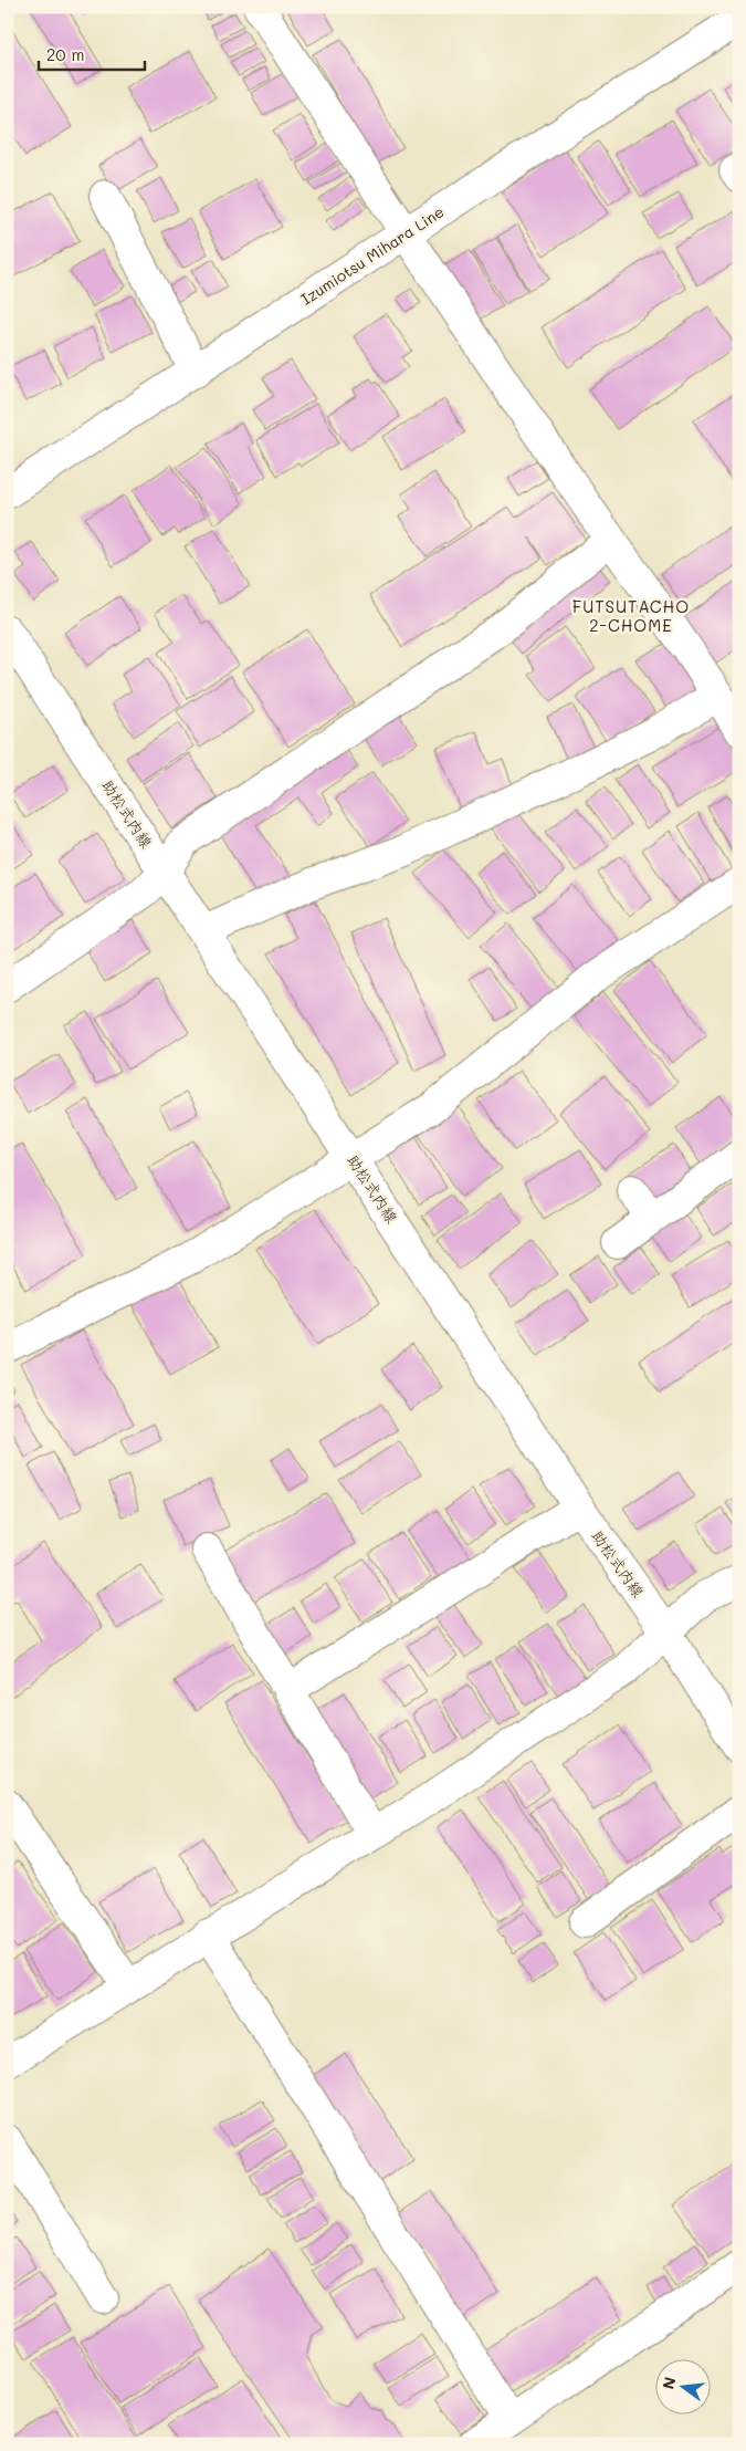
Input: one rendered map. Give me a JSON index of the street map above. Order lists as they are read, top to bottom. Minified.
{"streets":{"street":["Izumiotsu Mihara Line","助松式内線"]},"districts":["FUTSUTACHO 2-CHOME"],"scale_bar":"20 m","north":"left"}
